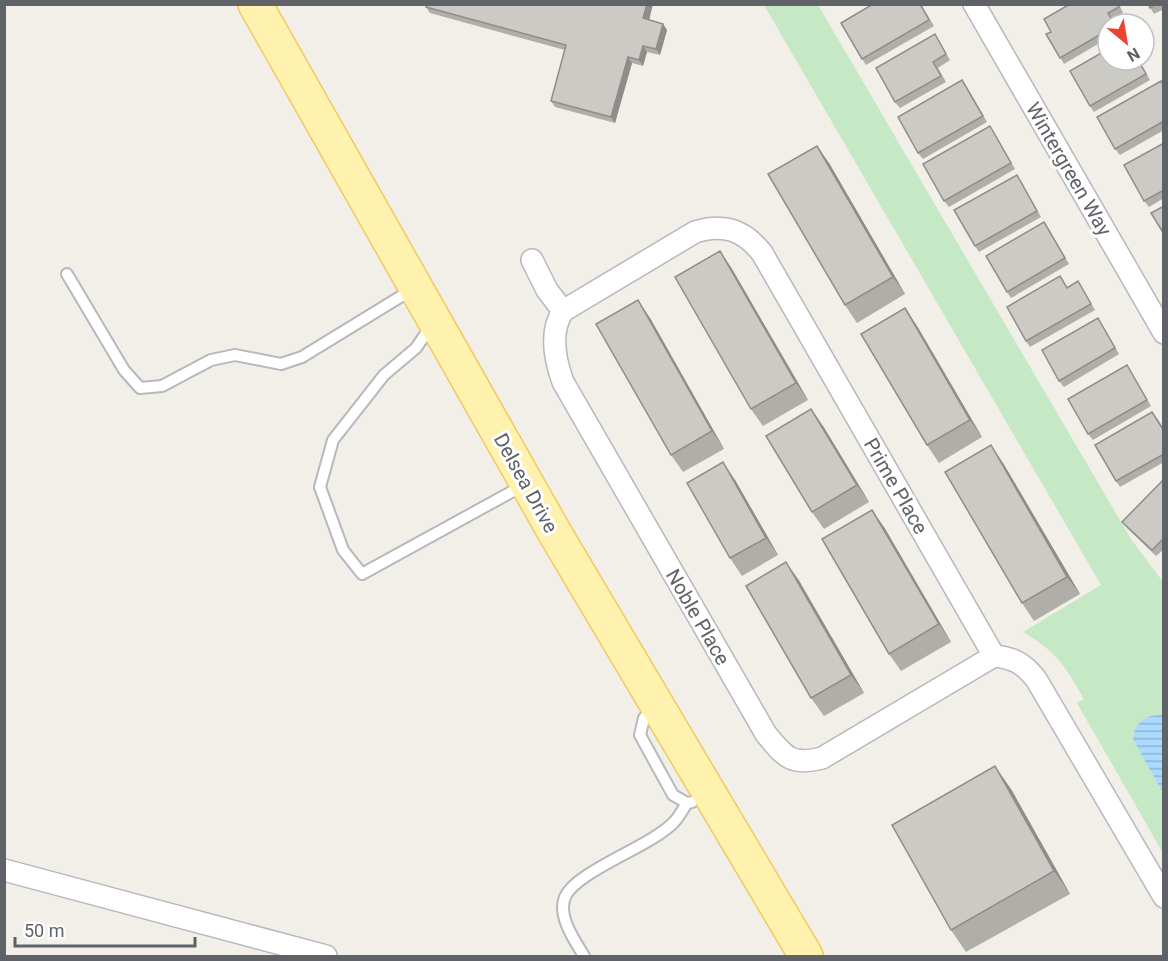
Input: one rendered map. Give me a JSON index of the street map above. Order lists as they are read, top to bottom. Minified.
{"streets":{"main road":["Delsea Drive"],"street":["Wintergreen Way","Prime Place","Noble Place"]},"crossings":[["Prime Place","Noble Place"]],"scale_bar":"50 m","north":"bottom right"}
